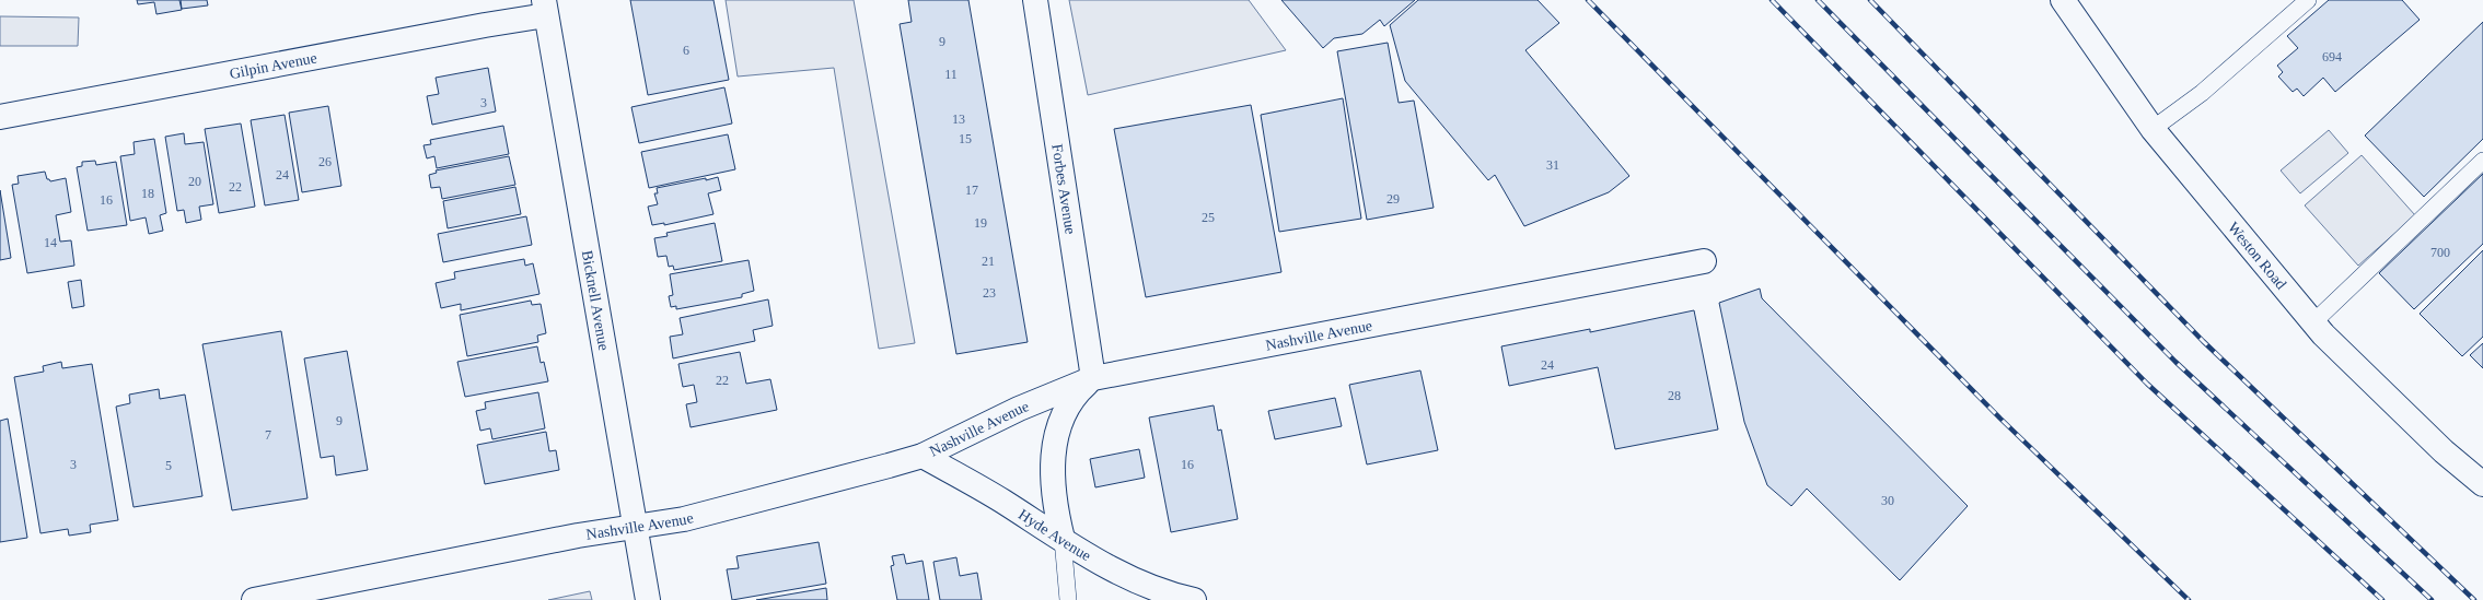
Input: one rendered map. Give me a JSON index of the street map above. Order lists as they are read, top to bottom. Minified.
{"streets":{"street":["Gilpin Avenue","Forbes Avenue","Weston Road","Bicknell Avenue","Nashville Avenue","Hyde Avenue"]},"crossings":[["Gilpin Avenue","Bicknell Avenue"],["Forbes Avenue","Nashville Avenue"],["Bicknell Avenue","Nashville Avenue"],["Nashville Avenue","Hyde Avenue"]],"house_numbers":["9","6","694","11","3","13","15","26","31","24","20","22","17","18","29","16","25","19","14","700","21","23","24","22","28","9","7","3","16","5","30"]}
